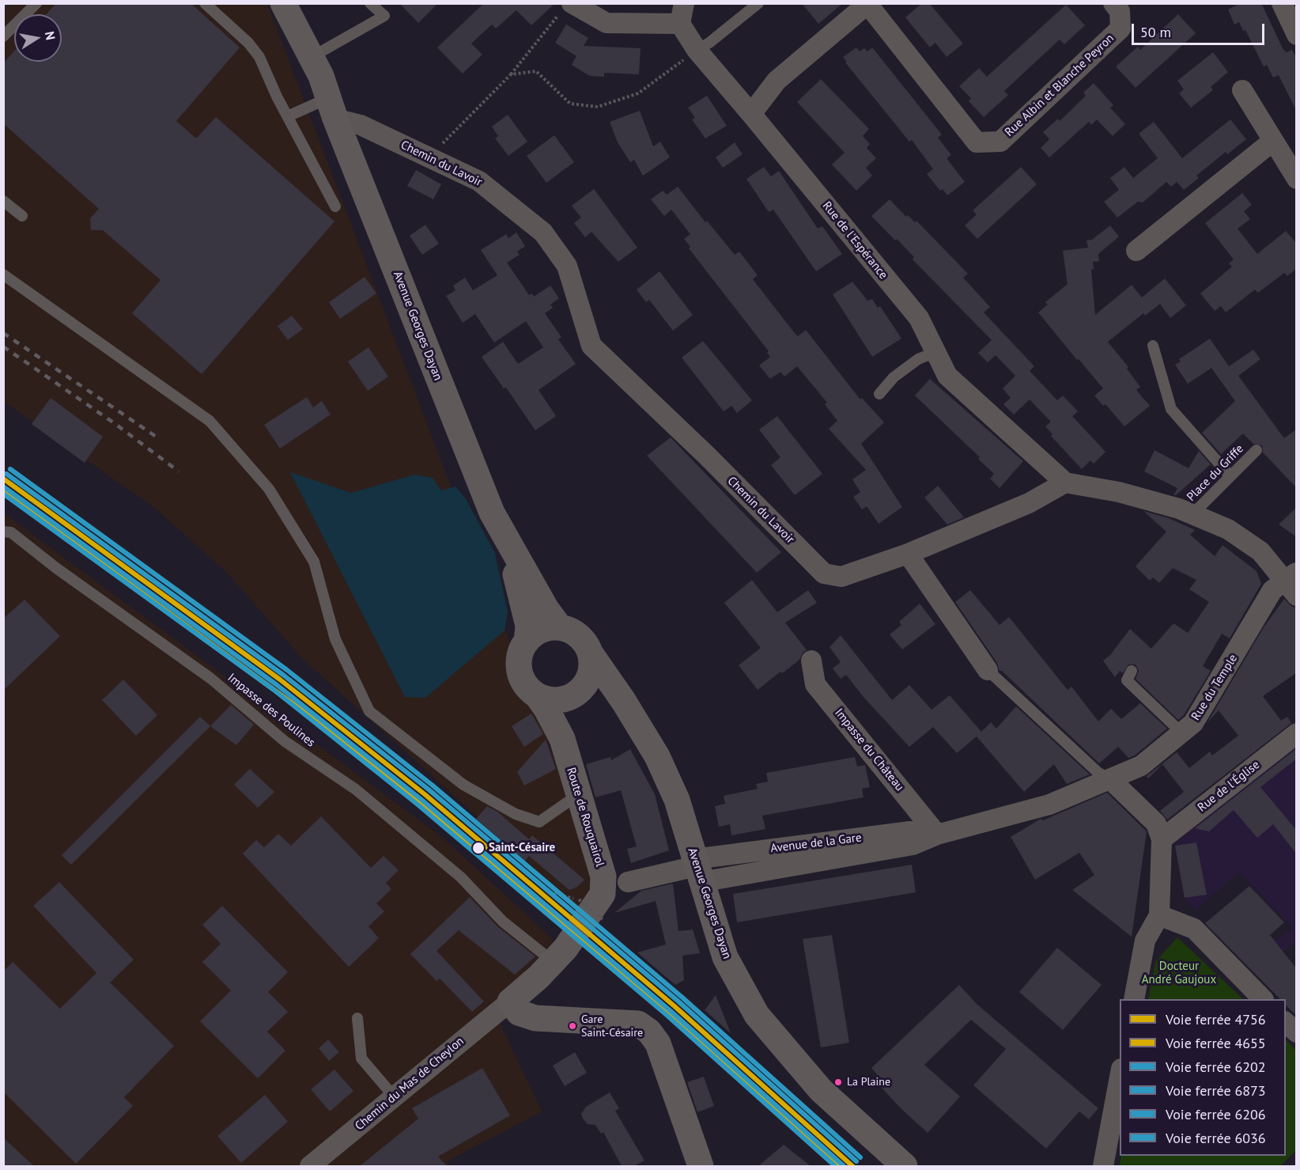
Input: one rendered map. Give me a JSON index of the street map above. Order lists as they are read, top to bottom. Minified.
{"streets":{"street":["Rue Albin et Blanche Peyron","Chemin du Lavoir","Rue de l'Espérance","Avenue Georges Dayan","Rue du Temple","Impasse du Château","Rue de l'Église","Route de Rouquairol","Avenue de la Gare","Chemin du Mas de Cheylon"],"lane":["Place du Griffe","Impasse des Poulines"]},"crossings":[["Chemin du Lavoir","Rue de l'Espérance"],["Chemin du Lavoir","Avenue Georges Dayan"],["Avenue Georges Dayan","Route de Rouquairol"],["Avenue Georges Dayan","Avenue de la Gare"],["Rue du Temple","Avenue de la Gare"],["Impasse des Poulines","Route de Rouquairol"],["Impasse du Château","Avenue de la Gare"],["Route de Rouquairol","Chemin du Mas de Cheylon"]],"parks":["Docteur André Gaujoux"],"places":["Saint-Césaire","Gare Saint-Césaire","La Plaine"],"lines":["rail line 6036","rail line 6873","rail line 4655","rail line 6202","rail line 4756","rail line 6206"],"legend":["Voie ferrée 4756","Voie ferrée 4655","Voie ferrée 6202","Voie ferrée 6873","Voie ferrée 6206","Voie ferrée 6036"],"scale_bar":"50 m","north":"right"}
